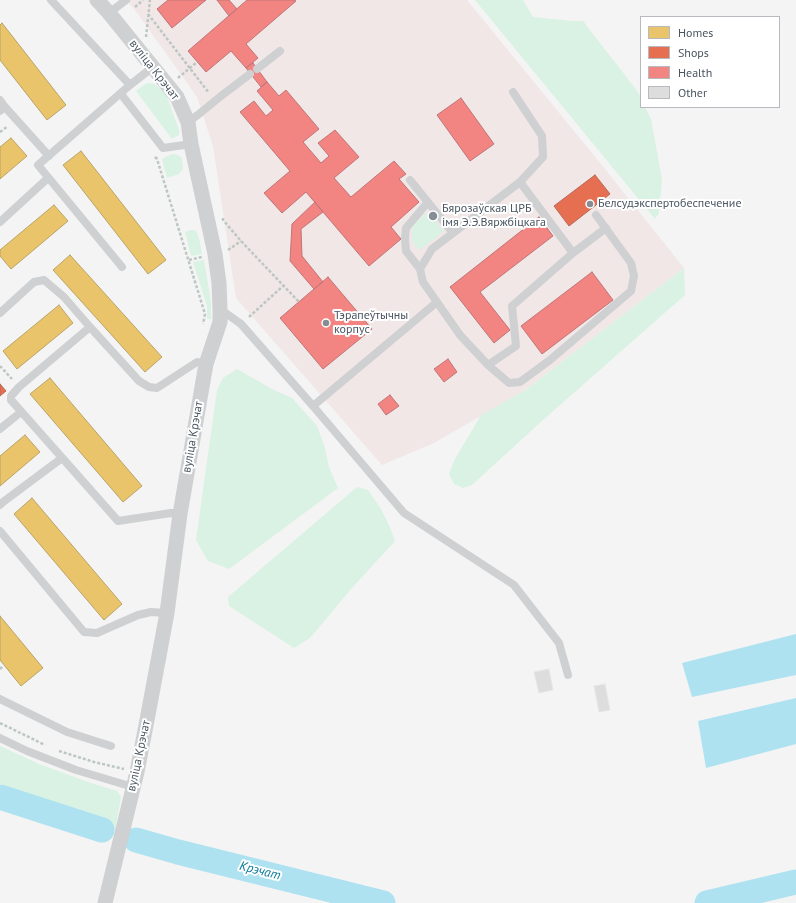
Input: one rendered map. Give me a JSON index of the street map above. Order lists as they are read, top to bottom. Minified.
{"streets":{"street":["вуліца Крэчат"]},"water":["Крэчат"],"places":["Белсудэкспертобеспечение","Бярозаўская ЦРБ імя Э.Э.Вяржбіцкага","Тэрапеўтычны корпус"],"legend":["Homes","Shops","Health","Other"]}
